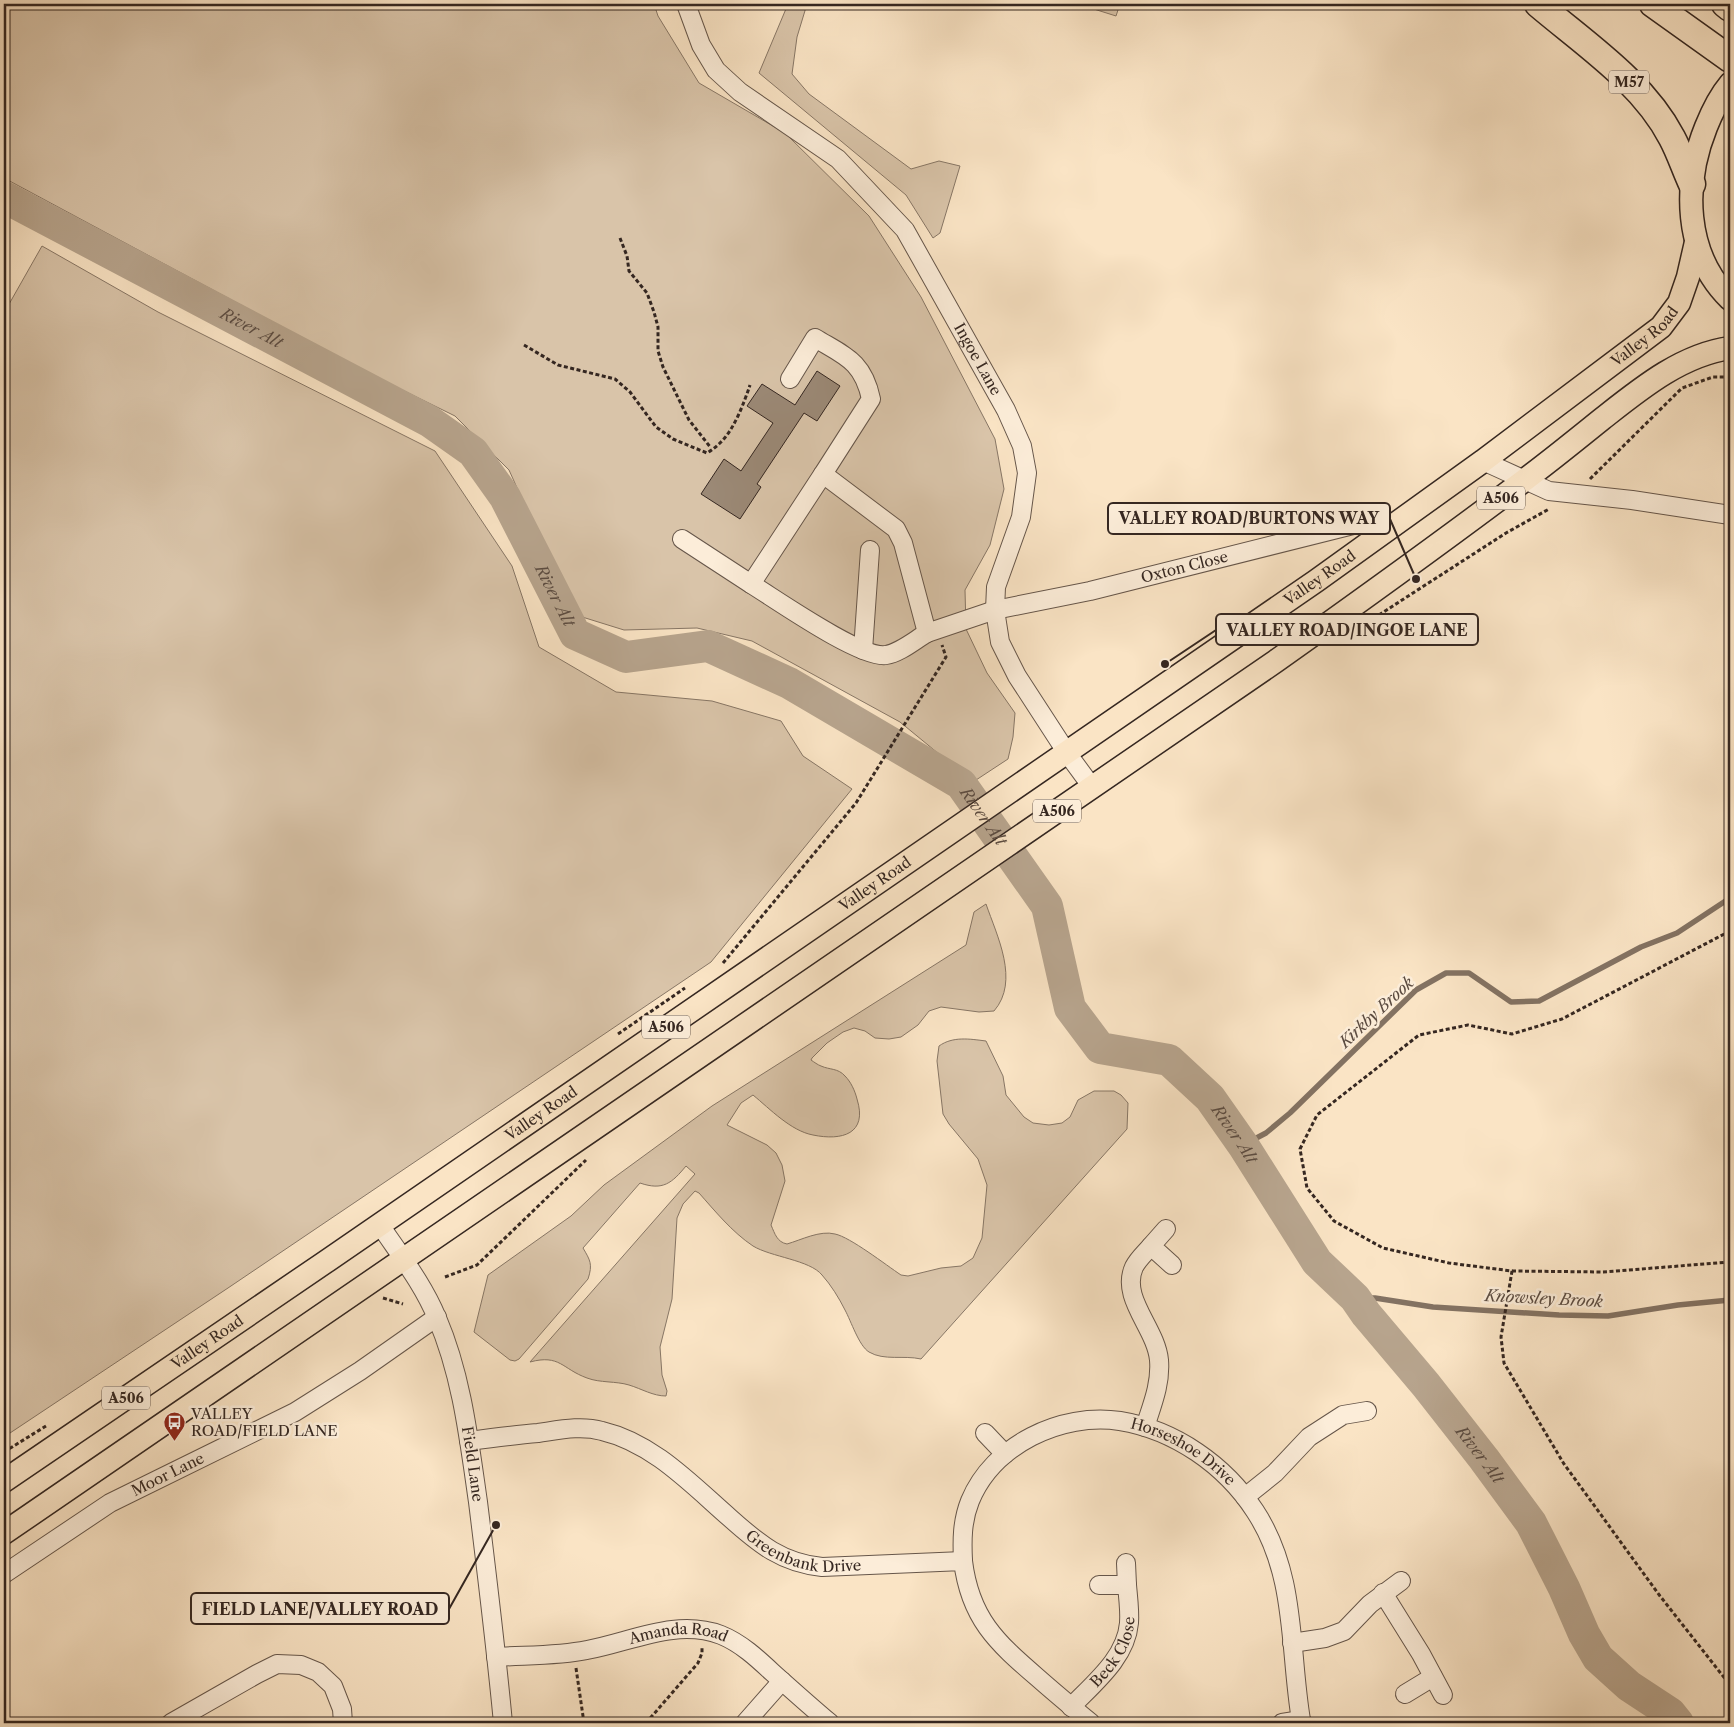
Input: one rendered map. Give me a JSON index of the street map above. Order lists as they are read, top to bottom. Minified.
{"streets":{"highway":["M57"],"main road":["Valley Road","A506"],"street":["Ingoe Lane","Oxton Close","Horseshoe Drive","Field Lane","Moor Lane","Greenbank Drive","Amanda Road","Beck Close"]},"crossings":[["M57","A506"],["Valley Road","Ingoe Lane"],["Valley Road","A506"],["Valley Road","Field Lane"],["Ingoe Lane","A506"],["Ingoe Lane","Oxton Close"],["A506","Field Lane"],["Horseshoe Drive","Greenbank Drive"],["Field Lane","Moor Lane"],["Field Lane","Greenbank Drive"],["Field Lane","Amanda Road"]],"water":["River Alt","Kirkby Brook","Knowsley Brook"],"places":{"other":["VALLEY ROAD/BURTONS WAY","VALLEY ROAD/INGOE LANE","FIELD LANE/VALLEY ROAD"],"bus stop":["VALLEY ROAD/FIELD LANE"]}}
